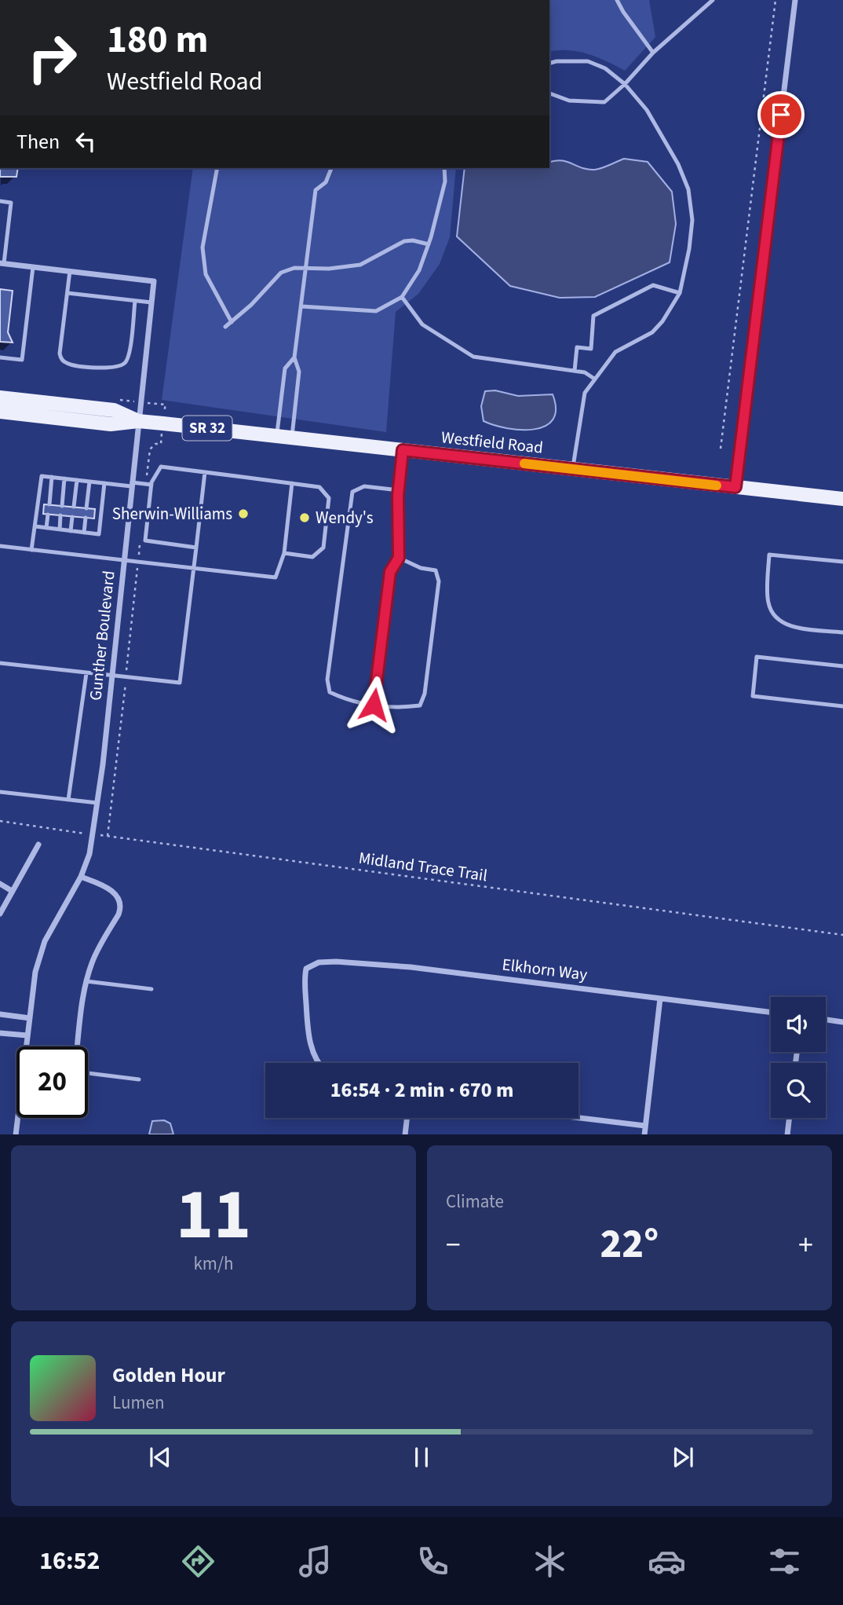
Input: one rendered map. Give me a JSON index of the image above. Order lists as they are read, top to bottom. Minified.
{"streets":{"main road":["SR 32","Westfield Road"],"street":["Gunther Boulevard","Elkhorn Way"],"path":["Midland Trace Trail"]},"crossings":[["Westfield Road","Gunther Boulevard"],["Gunther Boulevard","Midland Trace Trail"]],"places":["Sherwin-Williams","Wendy's"],"page":{"turn":["180 m","Westfield Road"],"then":"Then","limit":"20","trip":"16:54 · 2 min · 670 m","tile":[["11","km/h"],"Climate"],"heat":["−","22°","+"],"song":["Golden Hour","Lumen"],"tabs":"16:52"}}
